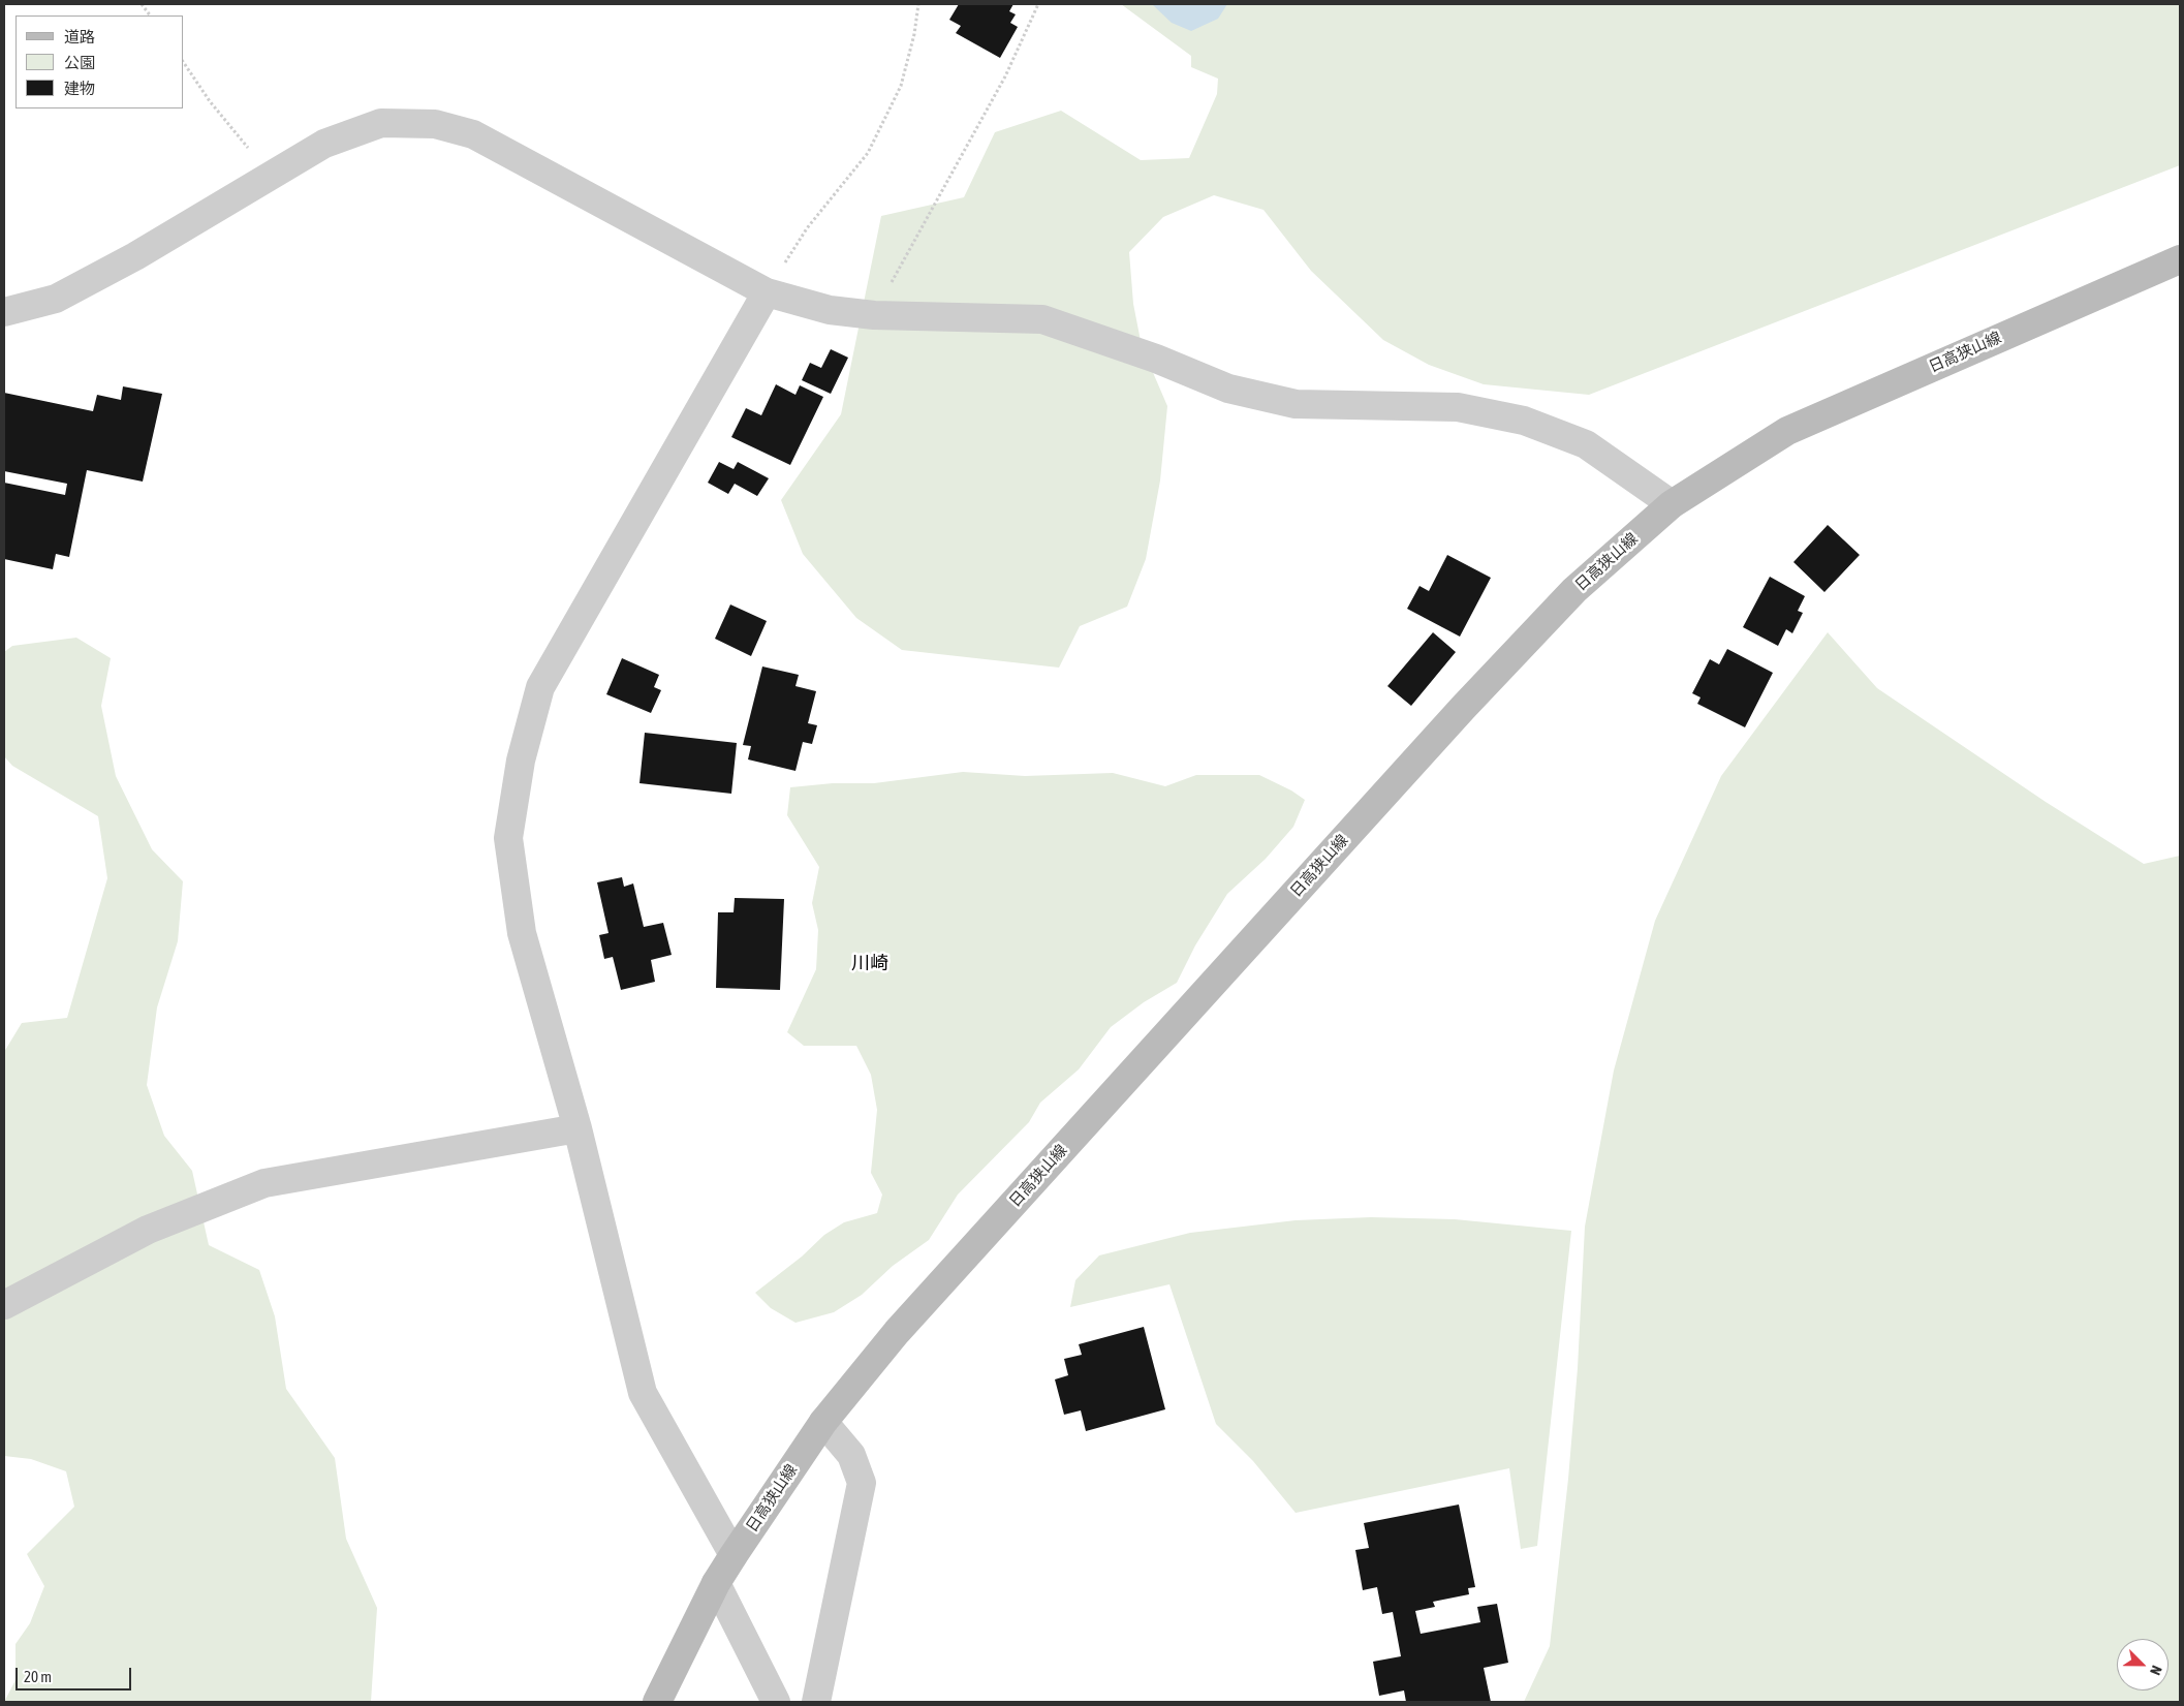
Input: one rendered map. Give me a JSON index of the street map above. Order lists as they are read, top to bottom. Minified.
{"streets":{"main road":["日高狭山線"]},"districts":["川崎"],"legend":["道路","公園","建物"],"scale_bar":"20 m","north":"bottom right"}
